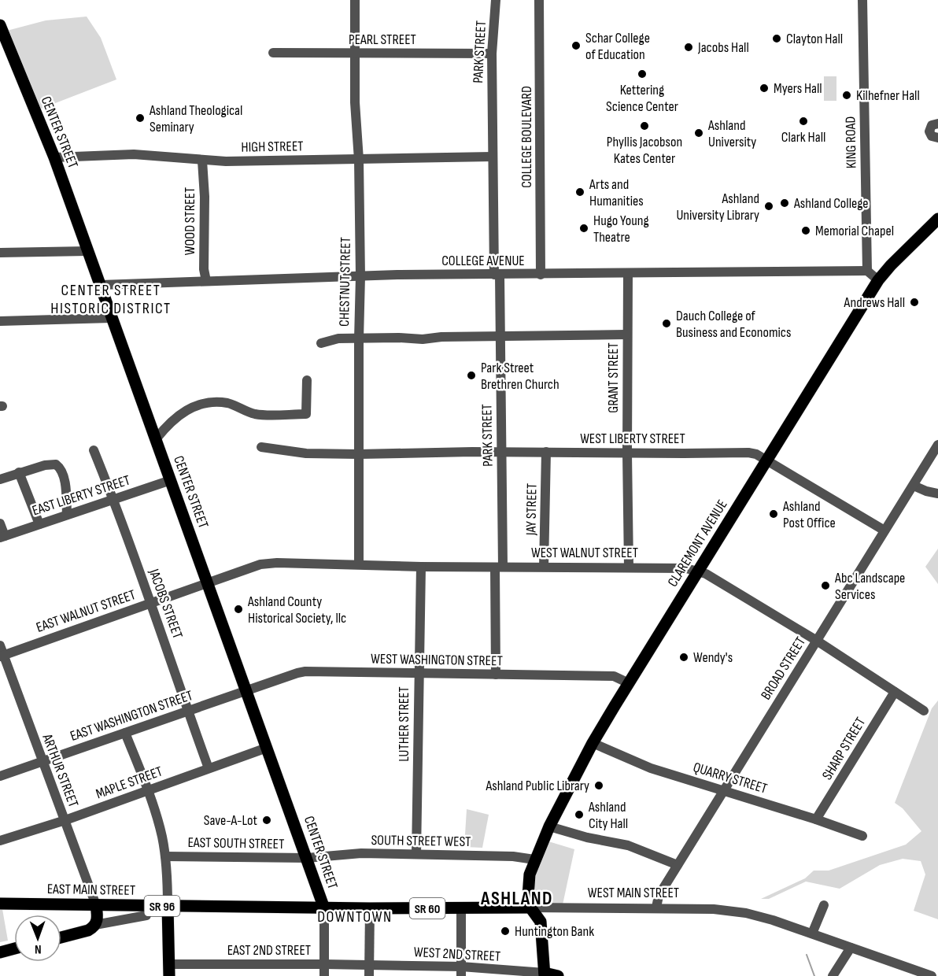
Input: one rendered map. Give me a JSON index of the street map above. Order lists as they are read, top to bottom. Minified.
{"streets":{"main road":["CENTER STREET","CLAREMONT AVENUE","EAST MAIN STREET","WEST MAIN STREET","SR 96","SR 60"],"street":["PEARL STREET","PARK STREET","COLLEGE BOULEVARD","KING ROAD","HIGH STREET","WOOD STREET","COLLEGE AVENUE","CHESTNUT STREET","GRANT STREET","WEST LIBERTY STREET","EAST LIBERTY STREET","JAY STREET","WEST WALNUT STREET","JACOBS STREET","EAST WALNUT STREET","WEST WASHINGTON STREET","BROAD STREET","EAST WASHINGTON STREET","LUTHER STREET","SHARP STREET","ARTHUR STREET","QUARRY STREET","MAPLE STREET","SOUTH STREET WEST","EAST SOUTH STREET","EAST 2ND STREET","WEST 2ND STREET"]},"crossings":[["PEARL STREET","PARK STREET"],["PEARL STREET","CHESTNUT STREET"],["PARK STREET","HIGH STREET"],["PARK STREET","COLLEGE AVENUE"],["PARK STREET","WEST LIBERTY STREET"],["PARK STREET","WEST WALNUT STREET"],["PARK STREET","WEST WASHINGTON STREET"],["CENTER STREET","HIGH STREET"],["CENTER STREET","COLLEGE AVENUE"],["CENTER STREET","EAST LIBERTY STREET"],["CENTER STREET","WEST WALNUT STREET"],["CENTER STREET","EAST WALNUT STREET"],["CENTER STREET","WEST WASHINGTON STREET"],["CENTER STREET","EAST WASHINGTON STREET"],["CENTER STREET","MAPLE STREET"],["CENTER STREET","SOUTH STREET WEST"],["CENTER STREET","EAST SOUTH STREET"],["CENTER STREET","EAST MAIN STREET"],["CENTER STREET","WEST MAIN STREET"],["CENTER STREET","EAST 2ND STREET"],["COLLEGE BOULEVARD","COLLEGE AVENUE"],["KING ROAD","COLLEGE AVENUE"],["HIGH STREET","WOOD STREET"],["HIGH STREET","CHESTNUT STREET"],["WOOD STREET","COLLEGE AVENUE"],["COLLEGE AVENUE","CHESTNUT STREET"],["COLLEGE AVENUE","GRANT STREET"],["CHESTNUT STREET","WEST LIBERTY STREET"],["CHESTNUT STREET","WEST WALNUT STREET"],["GRANT STREET","WEST LIBERTY STREET"],["GRANT STREET","WEST WALNUT STREET"],["WEST LIBERTY STREET","JAY STREET"],["WEST LIBERTY STREET","CLAREMONT AVENUE"],["WEST LIBERTY STREET","BROAD STREET"],["EAST LIBERTY STREET","JACOBS STREET"],["JAY STREET","WEST WALNUT STREET"],["CLAREMONT AVENUE","WEST WALNUT STREET"],["CLAREMONT AVENUE","WEST WASHINGTON STREET"],["CLAREMONT AVENUE","QUARRY STREET"],["CLAREMONT AVENUE","SOUTH STREET WEST"],["CLAREMONT AVENUE","WEST MAIN STREET"],["WEST WALNUT STREET","EAST WALNUT STREET"],["WEST WALNUT STREET","BROAD STREET"],["WEST WALNUT STREET","LUTHER STREET"],["WEST WALNUT STREET","SHARP STREET"],["JACOBS STREET","EAST WALNUT STREET"],["JACOBS STREET","EAST WASHINGTON STREET"],["JACOBS STREET","MAPLE STREET"],["EAST WALNUT STREET","ARTHUR STREET"],["WEST WASHINGTON STREET","EAST WASHINGTON STREET"],["WEST WASHINGTON STREET","LUTHER STREET"],["BROAD STREET","QUARRY STREET"],["BROAD STREET","WEST MAIN STREET"],["EAST WASHINGTON STREET","ARTHUR STREET"],["LUTHER STREET","SOUTH STREET WEST"],["SHARP STREET","QUARRY STREET"],["ARTHUR STREET","MAPLE STREET"],["ARTHUR STREET","EAST MAIN STREET"],["SOUTH STREET WEST","EAST SOUTH STREET"],["EAST MAIN STREET","WEST MAIN STREET"],["EAST 2ND STREET","WEST 2ND STREET"]],"districts":["CENTER STREET HISTORIC DISTRICT","ASHLAND","DOWNTOWN"],"places":["Clayton Hall","Schar College of Education","Jacobs Hall","Kettering Science Center","Myers Hall","Kilhefner Hall","Ashland Theological Seminary","Clark Hall","Phyllis Jacobson Kates Center","Ashland University","Arts and Humanities","Ashland College","Ashland University Library","Hugo Young Theatre","Memorial Chapel","Andrews Hall","Dauch College of Business and Economics","Park Street Brethren Church","Ashland Post Office","Abc Landscape Services","Ashland County Historical Society, llc","Wendy's","Ashland Public Library","Ashland City Hall","Save-A-Lot","Huntington Bank"],"north":"bottom"}
